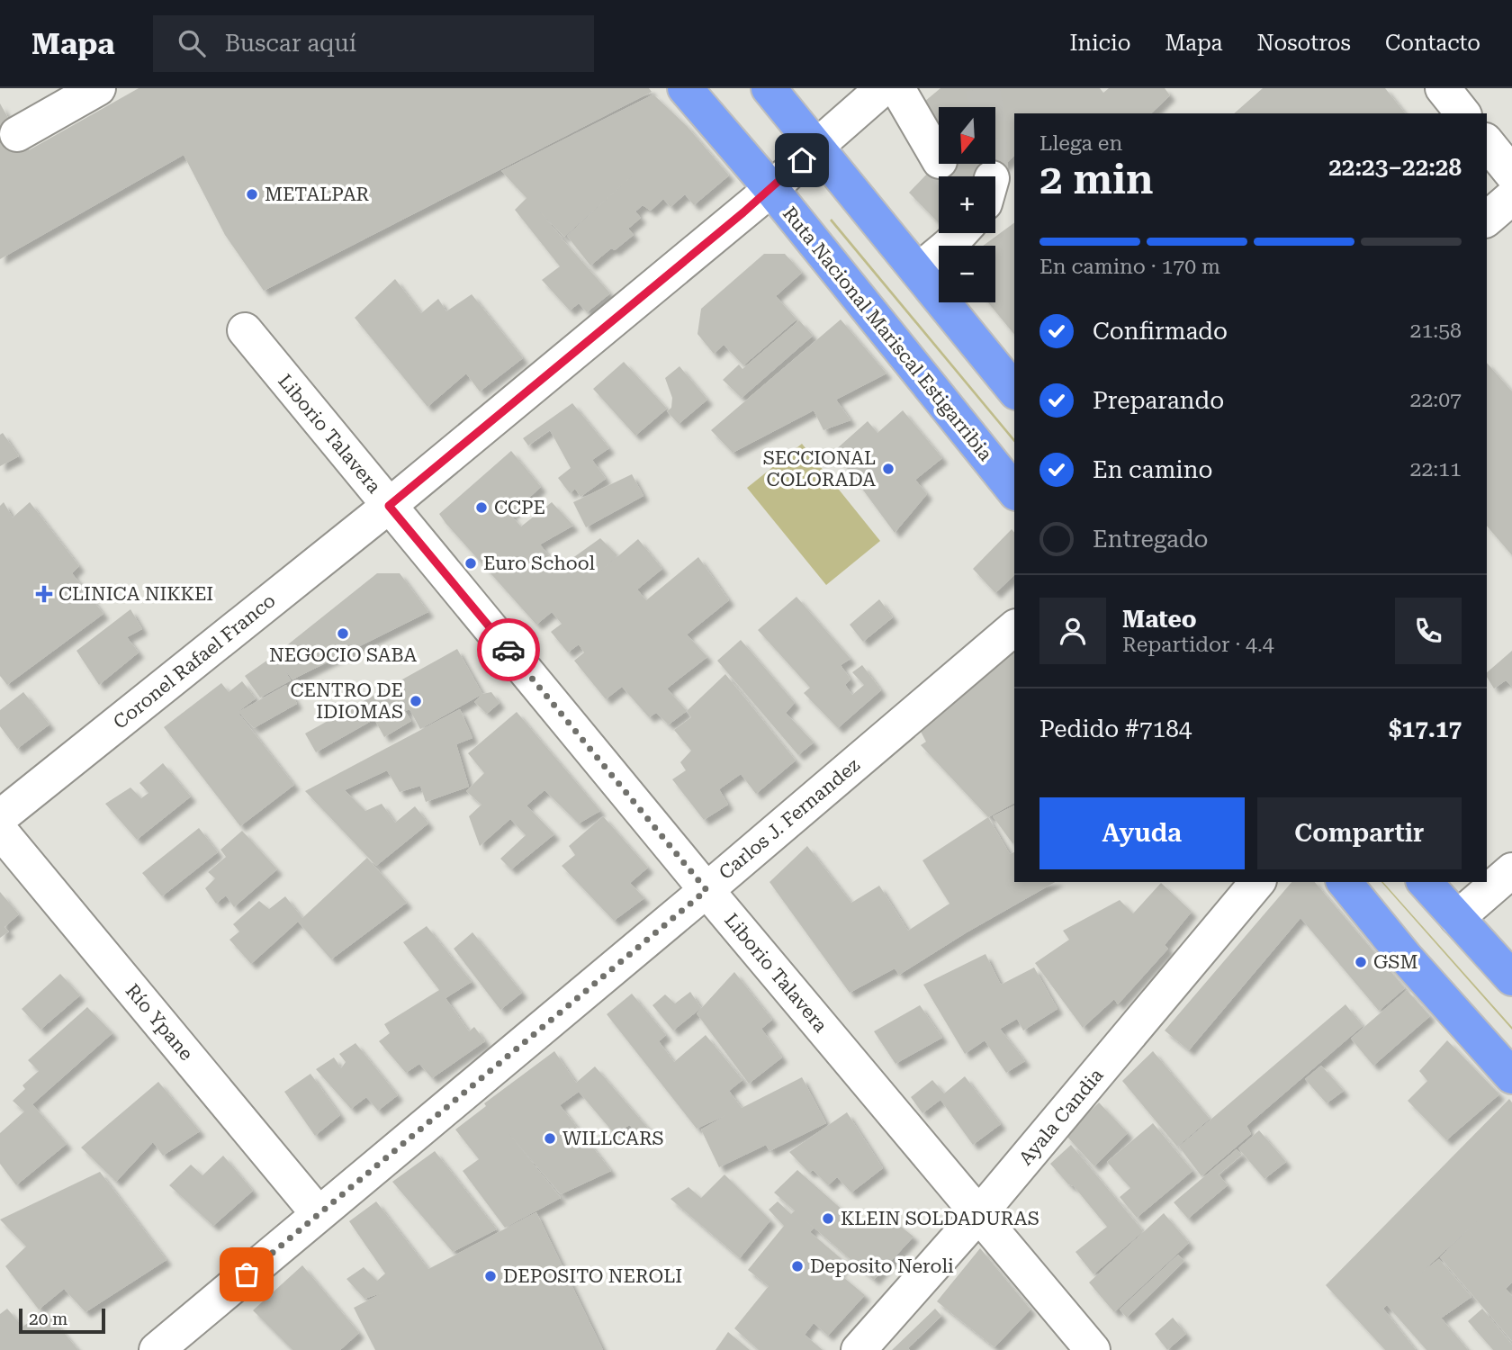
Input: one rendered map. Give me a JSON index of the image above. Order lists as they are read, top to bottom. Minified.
{"streets":{"highway":["Ruta Nacional Mariscal Estigarribia"],"street":["Liborio Talavera","Coronel Rafael Franco","Carlos J. Fernandez","Río Ypane","Ayala Candia"]},"crossings":[["Ruta Nacional Mariscal Estigarribia","Coronel Rafael Franco"],["Liborio Talavera","Coronel Rafael Franco"],["Liborio Talavera","Carlos J. Fernandez"],["Liborio Talavera","Ayala Candia"],["Carlos J. Fernandez","Río Ypane"]],"places":{"other":["METALPAR","SECCIONAL COLORADA","CCPE","Euro School","NEGOCIO SABA","CENTRO DE IDIOMAS","GSM","WILLCARS","KLEIN SOLDADURAS","Deposito Neroli","DEPOSITO NEROLI"],"health":["CLINICA NIKKEI"]},"scale_bar":"20 m","north":"bottom","page":{"header":"Mapa","search":"Buscar aquí","nav":["Inicio","Mapa","Nosotros","Contacto"],"map_buttons":["+","−"],"heading":["2 min","Llega en","22:23–22:28"],"panel":["Mateo","Repartidor · 4.4","Pedido #7184","$17.17"],"bar":"En camino · 170 m","list":[["Confirmado","21:58"],["Preparando","22:07"],["En camino","22:11"],"Entregado"],"buttons":["Ayuda","Compartir"],"scale":"20 m"}}
